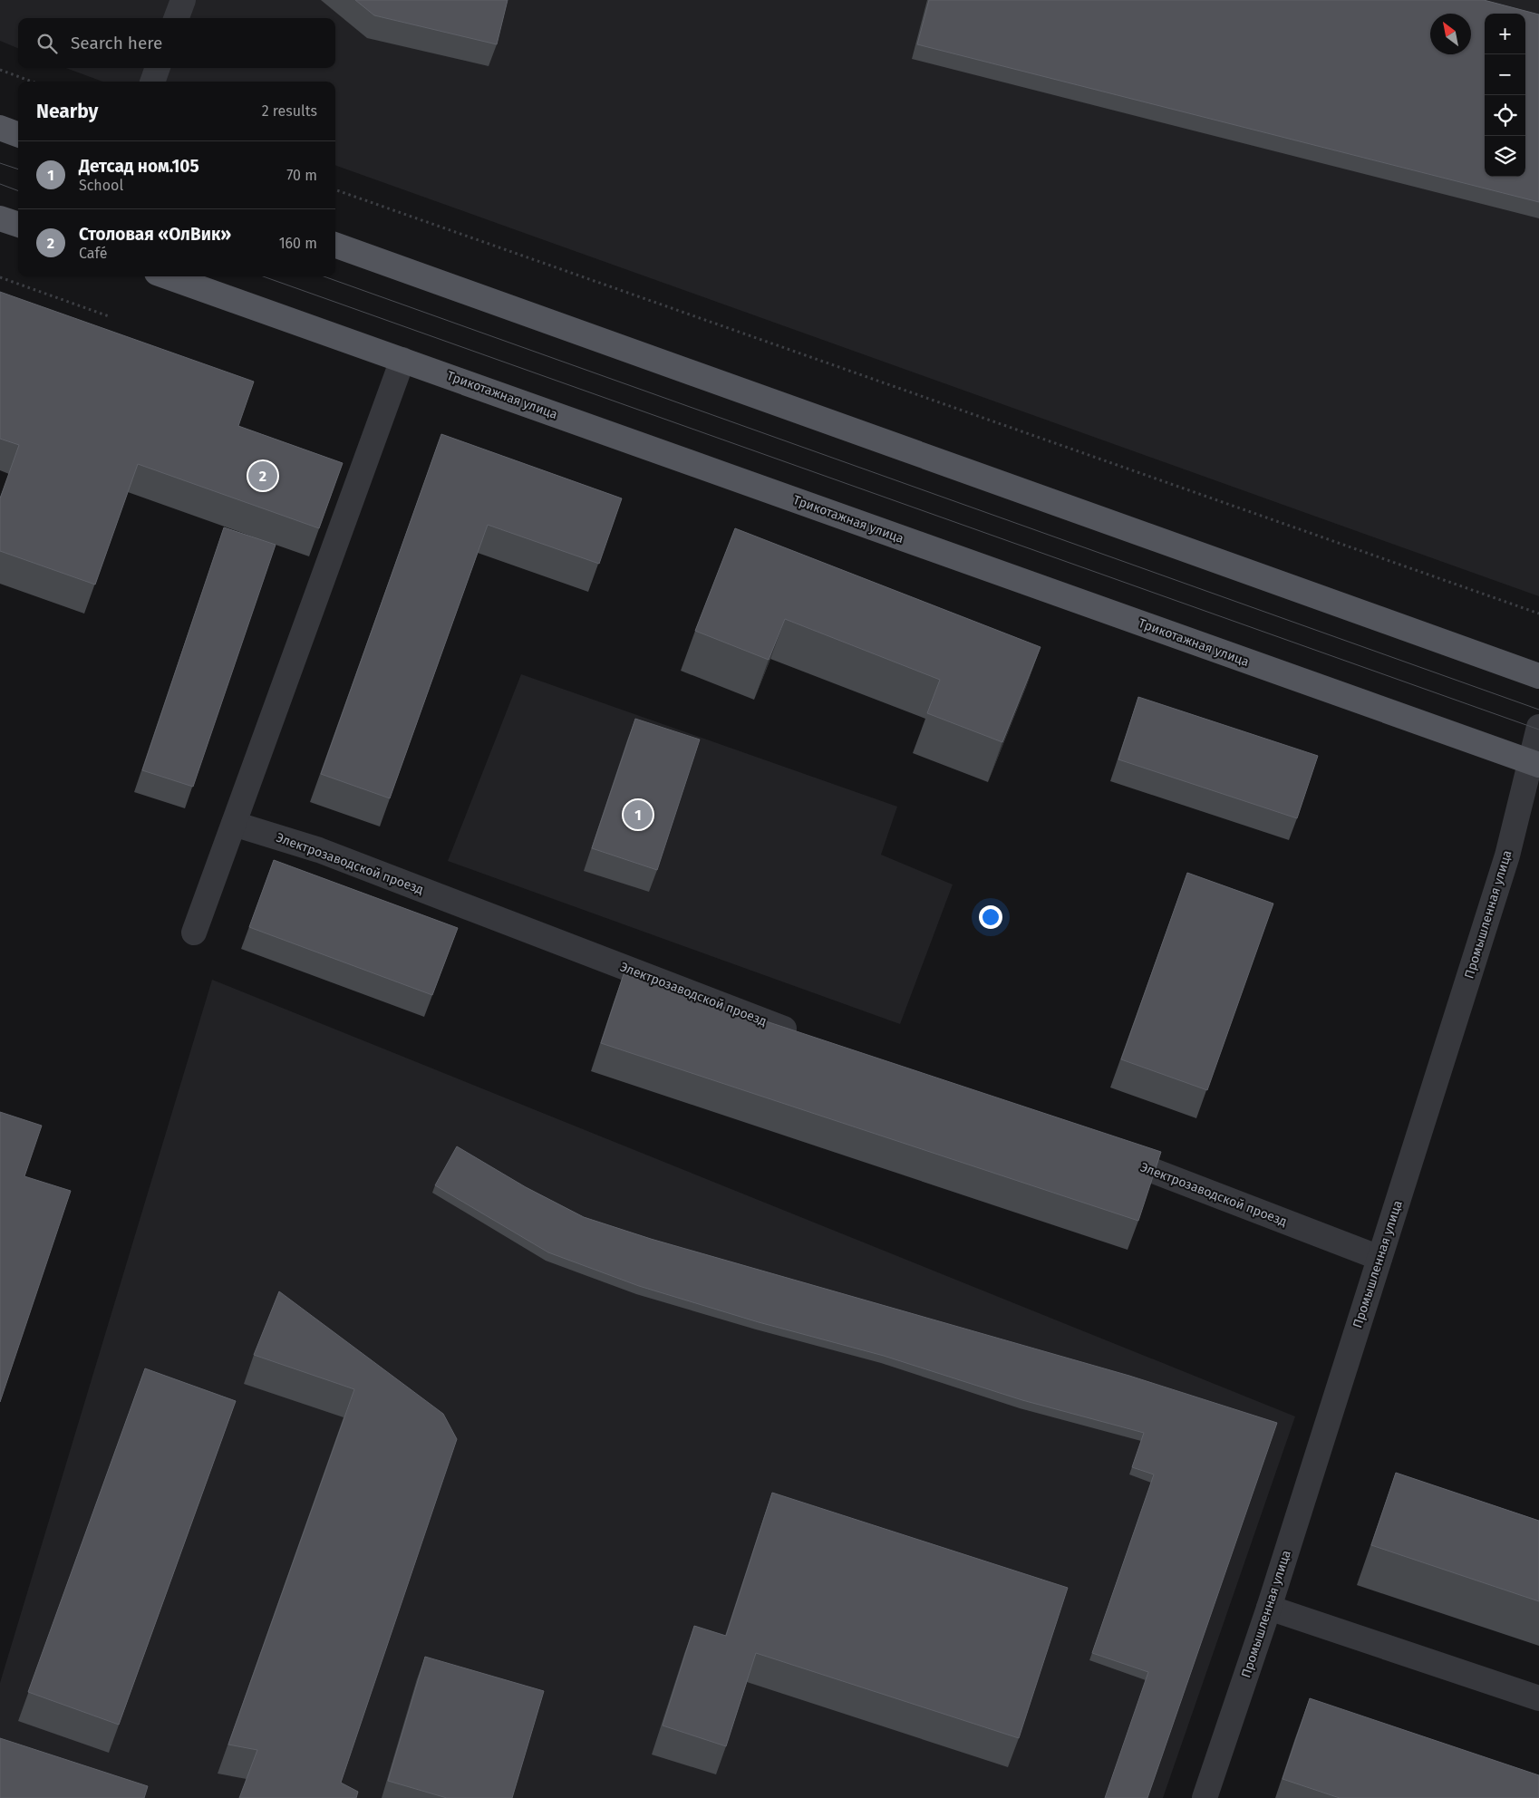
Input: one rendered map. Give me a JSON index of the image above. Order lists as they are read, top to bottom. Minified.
{"streets":{"main road":["Трикотажная улица"],"street":["Электрозаводской проезд","Промышленная улица"]},"crossings":[["Трикотажная улица","Промышленная улица"],["Электрозаводской проезд","Промышленная улица"]],"north":"top left","page":{"map_buttons":["+","−"],"search":"Search here","heading":["Nearby","2 results"],"list":[{"mark":"1","name":"Детсад ном.105","note":"School","value":"70 m"},{"mark":"2","name":"Столовая «ОлВик»","note":"Café","value":"160 m"}],"pins":["2","1"]}}
